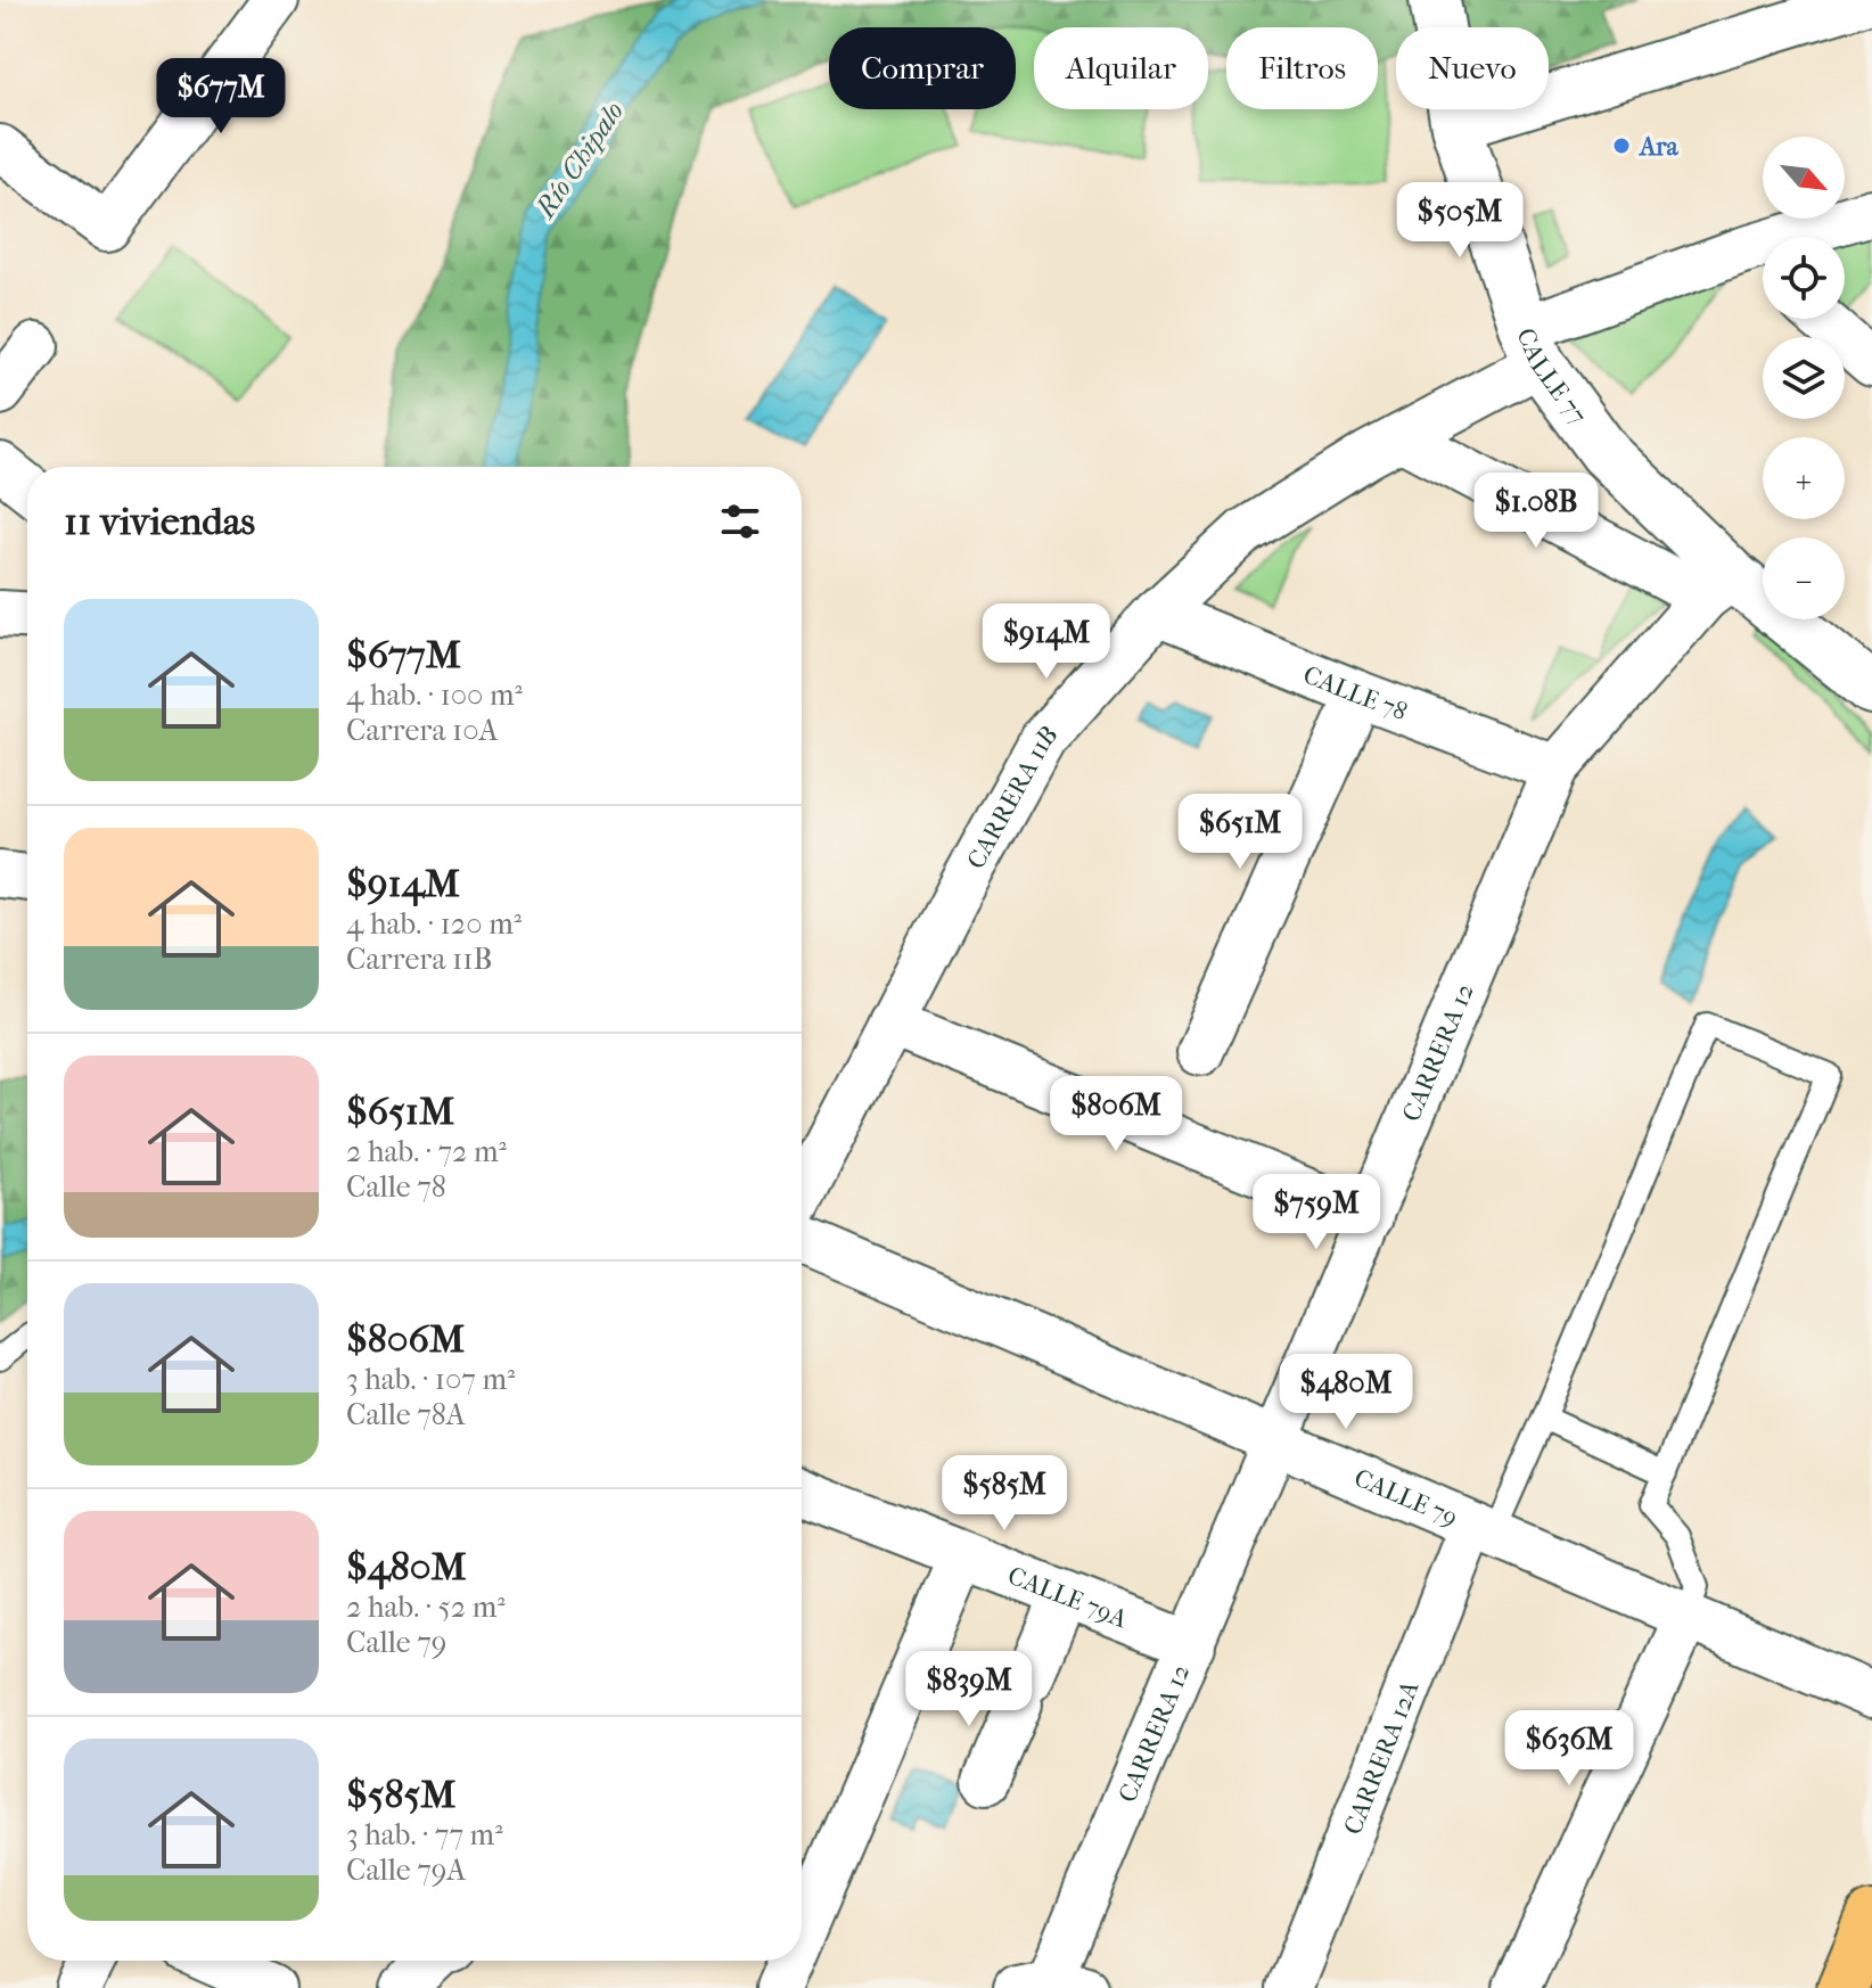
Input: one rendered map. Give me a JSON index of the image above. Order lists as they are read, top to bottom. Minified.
{"streets":{"street":["CALLE 77","CALLE 78","CARRERA 11B","CARRERA 12","CALLE 79","CALLE 79A","CARRERA 12A"]},"crossings":[["CALLE 77","CARRERA 11B"],["CALLE 77","CARRERA 12"],["CALLE 78","CARRERA 11B"],["CALLE 78","CARRERA 12"],["CARRERA 12","CALLE 79"],["CARRERA 12","CALLE 79A"],["CALLE 79","CARRERA 12A"]],"water":["Río Chipalo"],"places":["Ara"],"north":"bottom right","page":{"chip":["Comprar","Alquilar","Filtros","Nuevo"],"price":["$677M","$505M","$1.08B","$914M","$651M","$806M","$759M","$480M","$585M","$839M","$636M"],"map_buttons":["+","−"],"heading":"11 viviendas","list":[{"name":"$677M","note":"4 hab. · 100 m² · Carrera 10A"},{"name":"$914M","note":"4 hab. · 120 m² · Carrera 11B"},{"name":"$651M","note":"2 hab. · 72 m² · Calle 78"},{"name":"$806M","note":"3 hab. · 107 m² · Calle 78A"},{"name":"$480M","note":"2 hab. · 52 m² · Calle 79"},{"name":"$585M","note":"3 hab. · 77 m² · Calle 79A"}]}}
